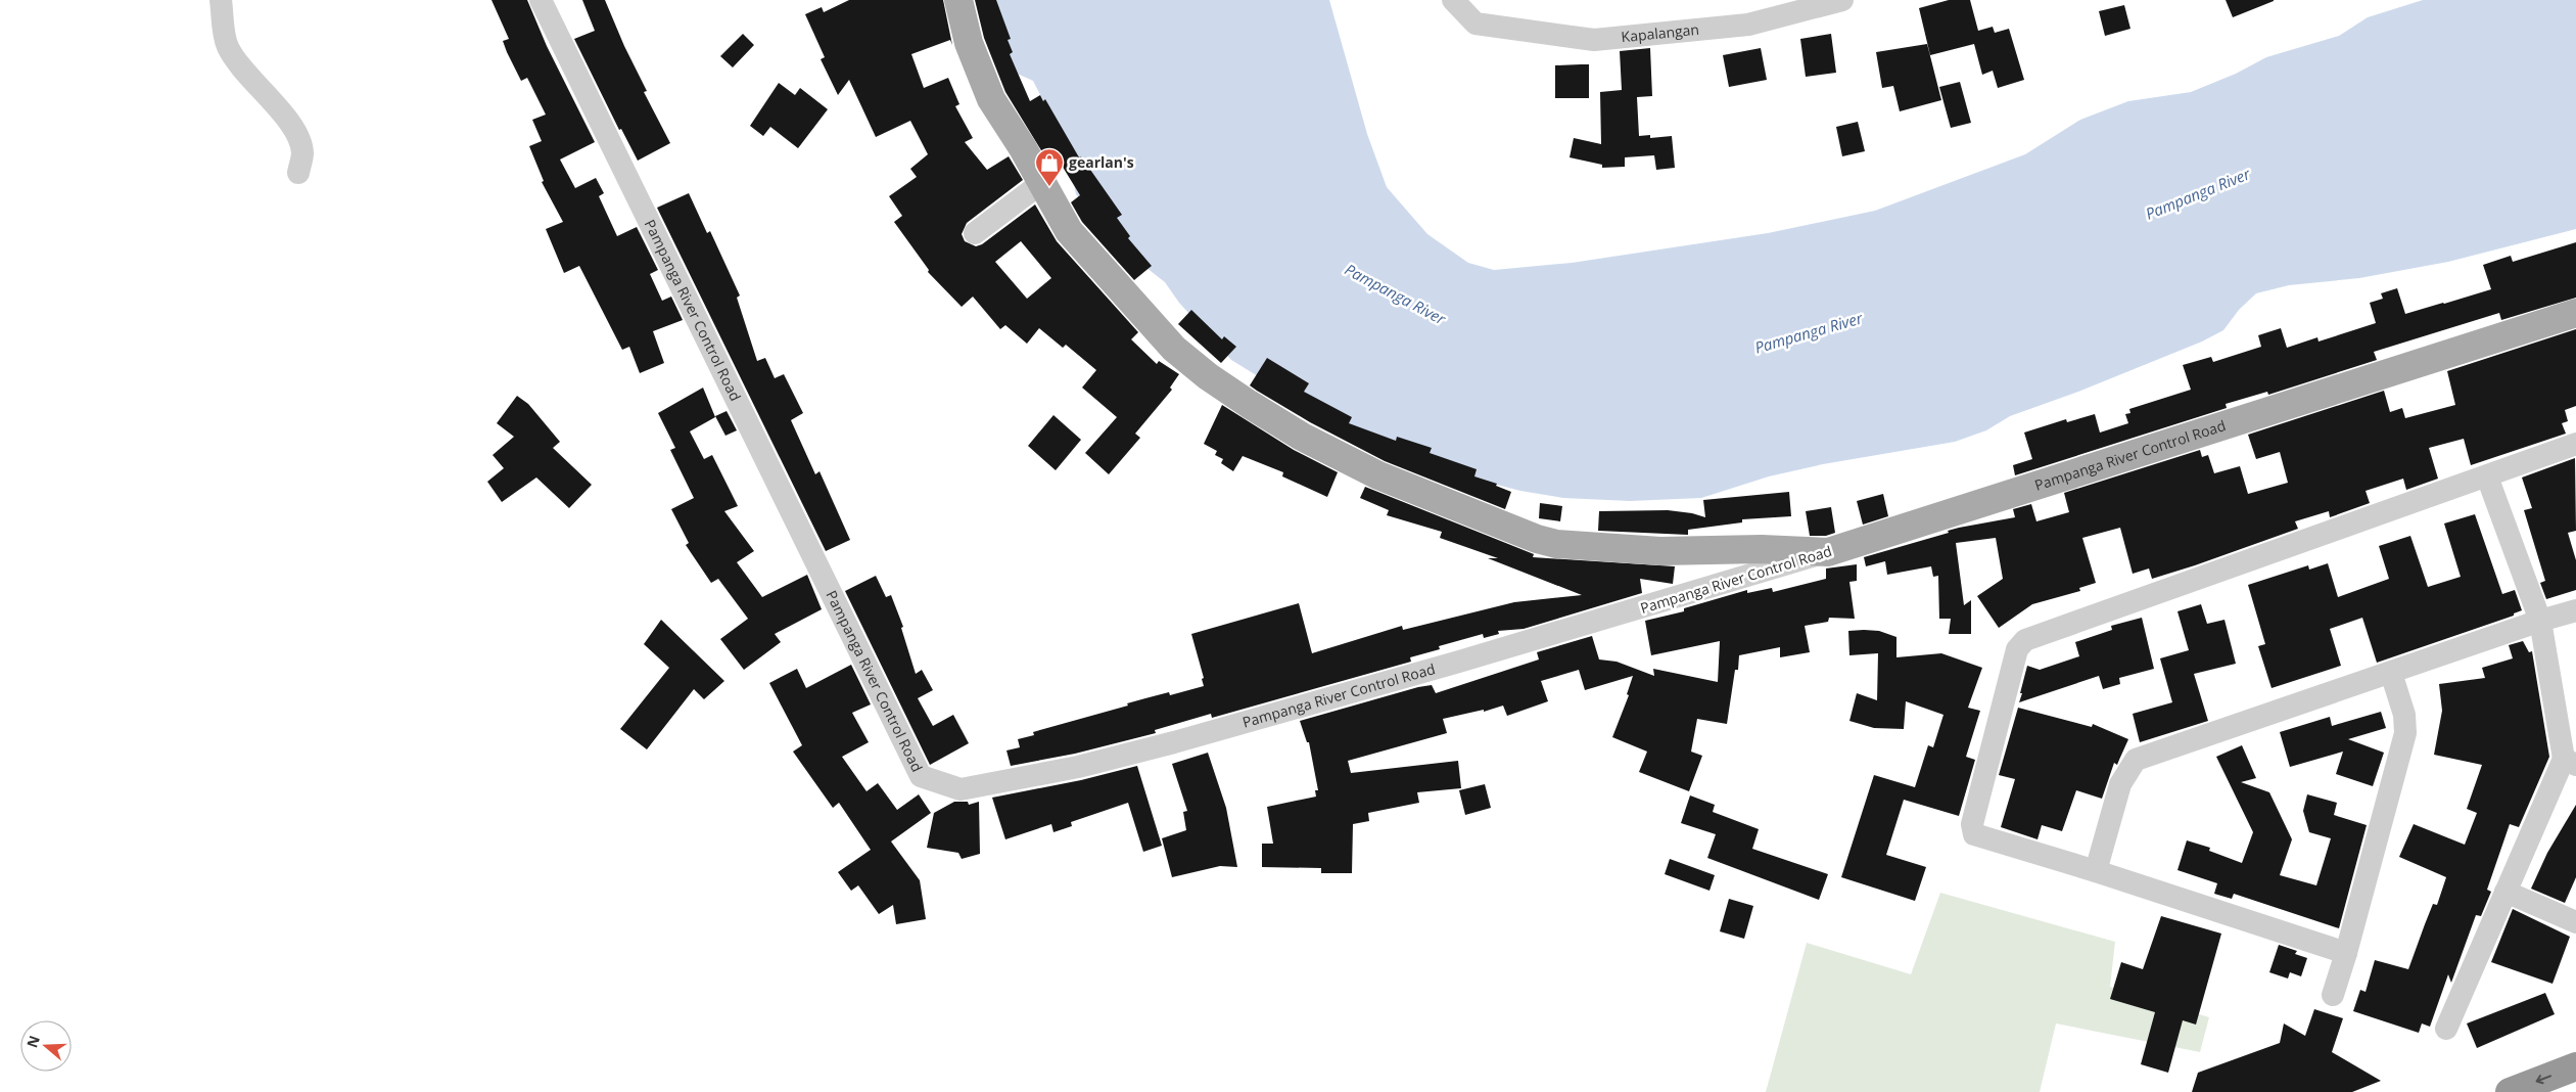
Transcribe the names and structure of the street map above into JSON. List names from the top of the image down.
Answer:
{
  "streets": {
    "main road": ["Pampanga River Control Road"],
    "street": ["Kapalangan"]
  },
  "water": ["Pampanga River"],
  "places": {
    "shop": ["gearlan's"]
  },
  "north": "left"
}
